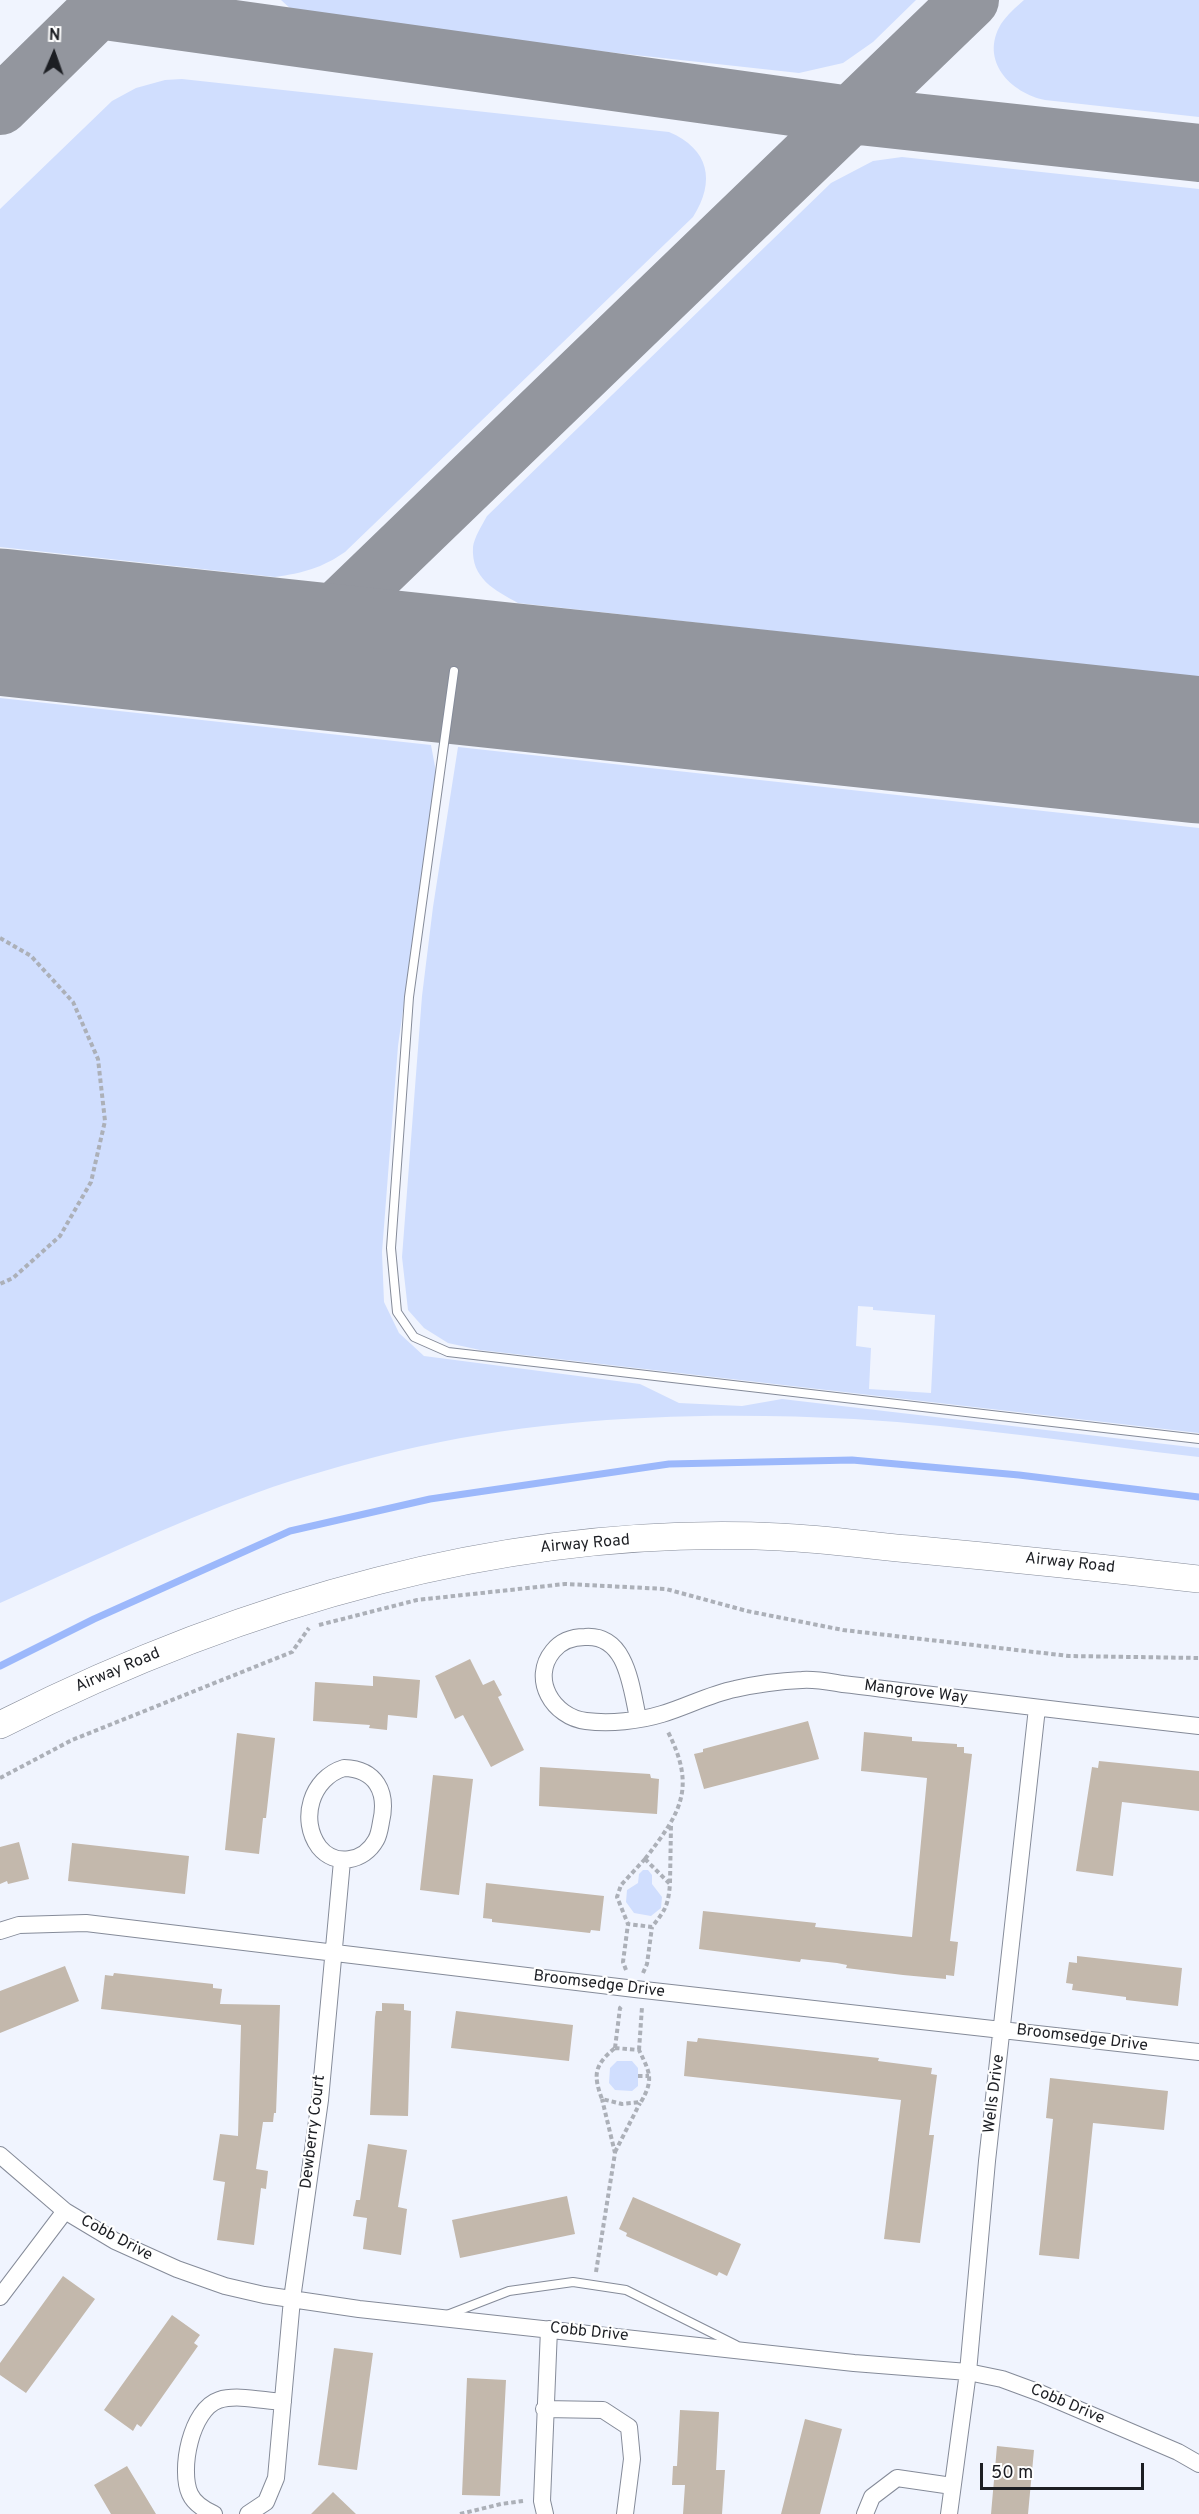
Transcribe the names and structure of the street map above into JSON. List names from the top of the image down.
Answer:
{
  "streets": {
    "main road": ["Airway Road"],
    "street": [
      "Mangrove Way",
      "Broomsedge Drive",
      "Wells Drive",
      "Dewberry Court",
      "Cobb Drive"
    ]
  },
  "crossings": [
    ["Mangrove Way", "Wells Drive"],
    ["Broomsedge Drive", "Wells Drive"],
    ["Broomsedge Drive", "Dewberry Court"],
    ["Wells Drive", "Cobb Drive"],
    ["Dewberry Court", "Cobb Drive"]
  ],
  "scale_bar": "50 m",
  "north": "top"
}
